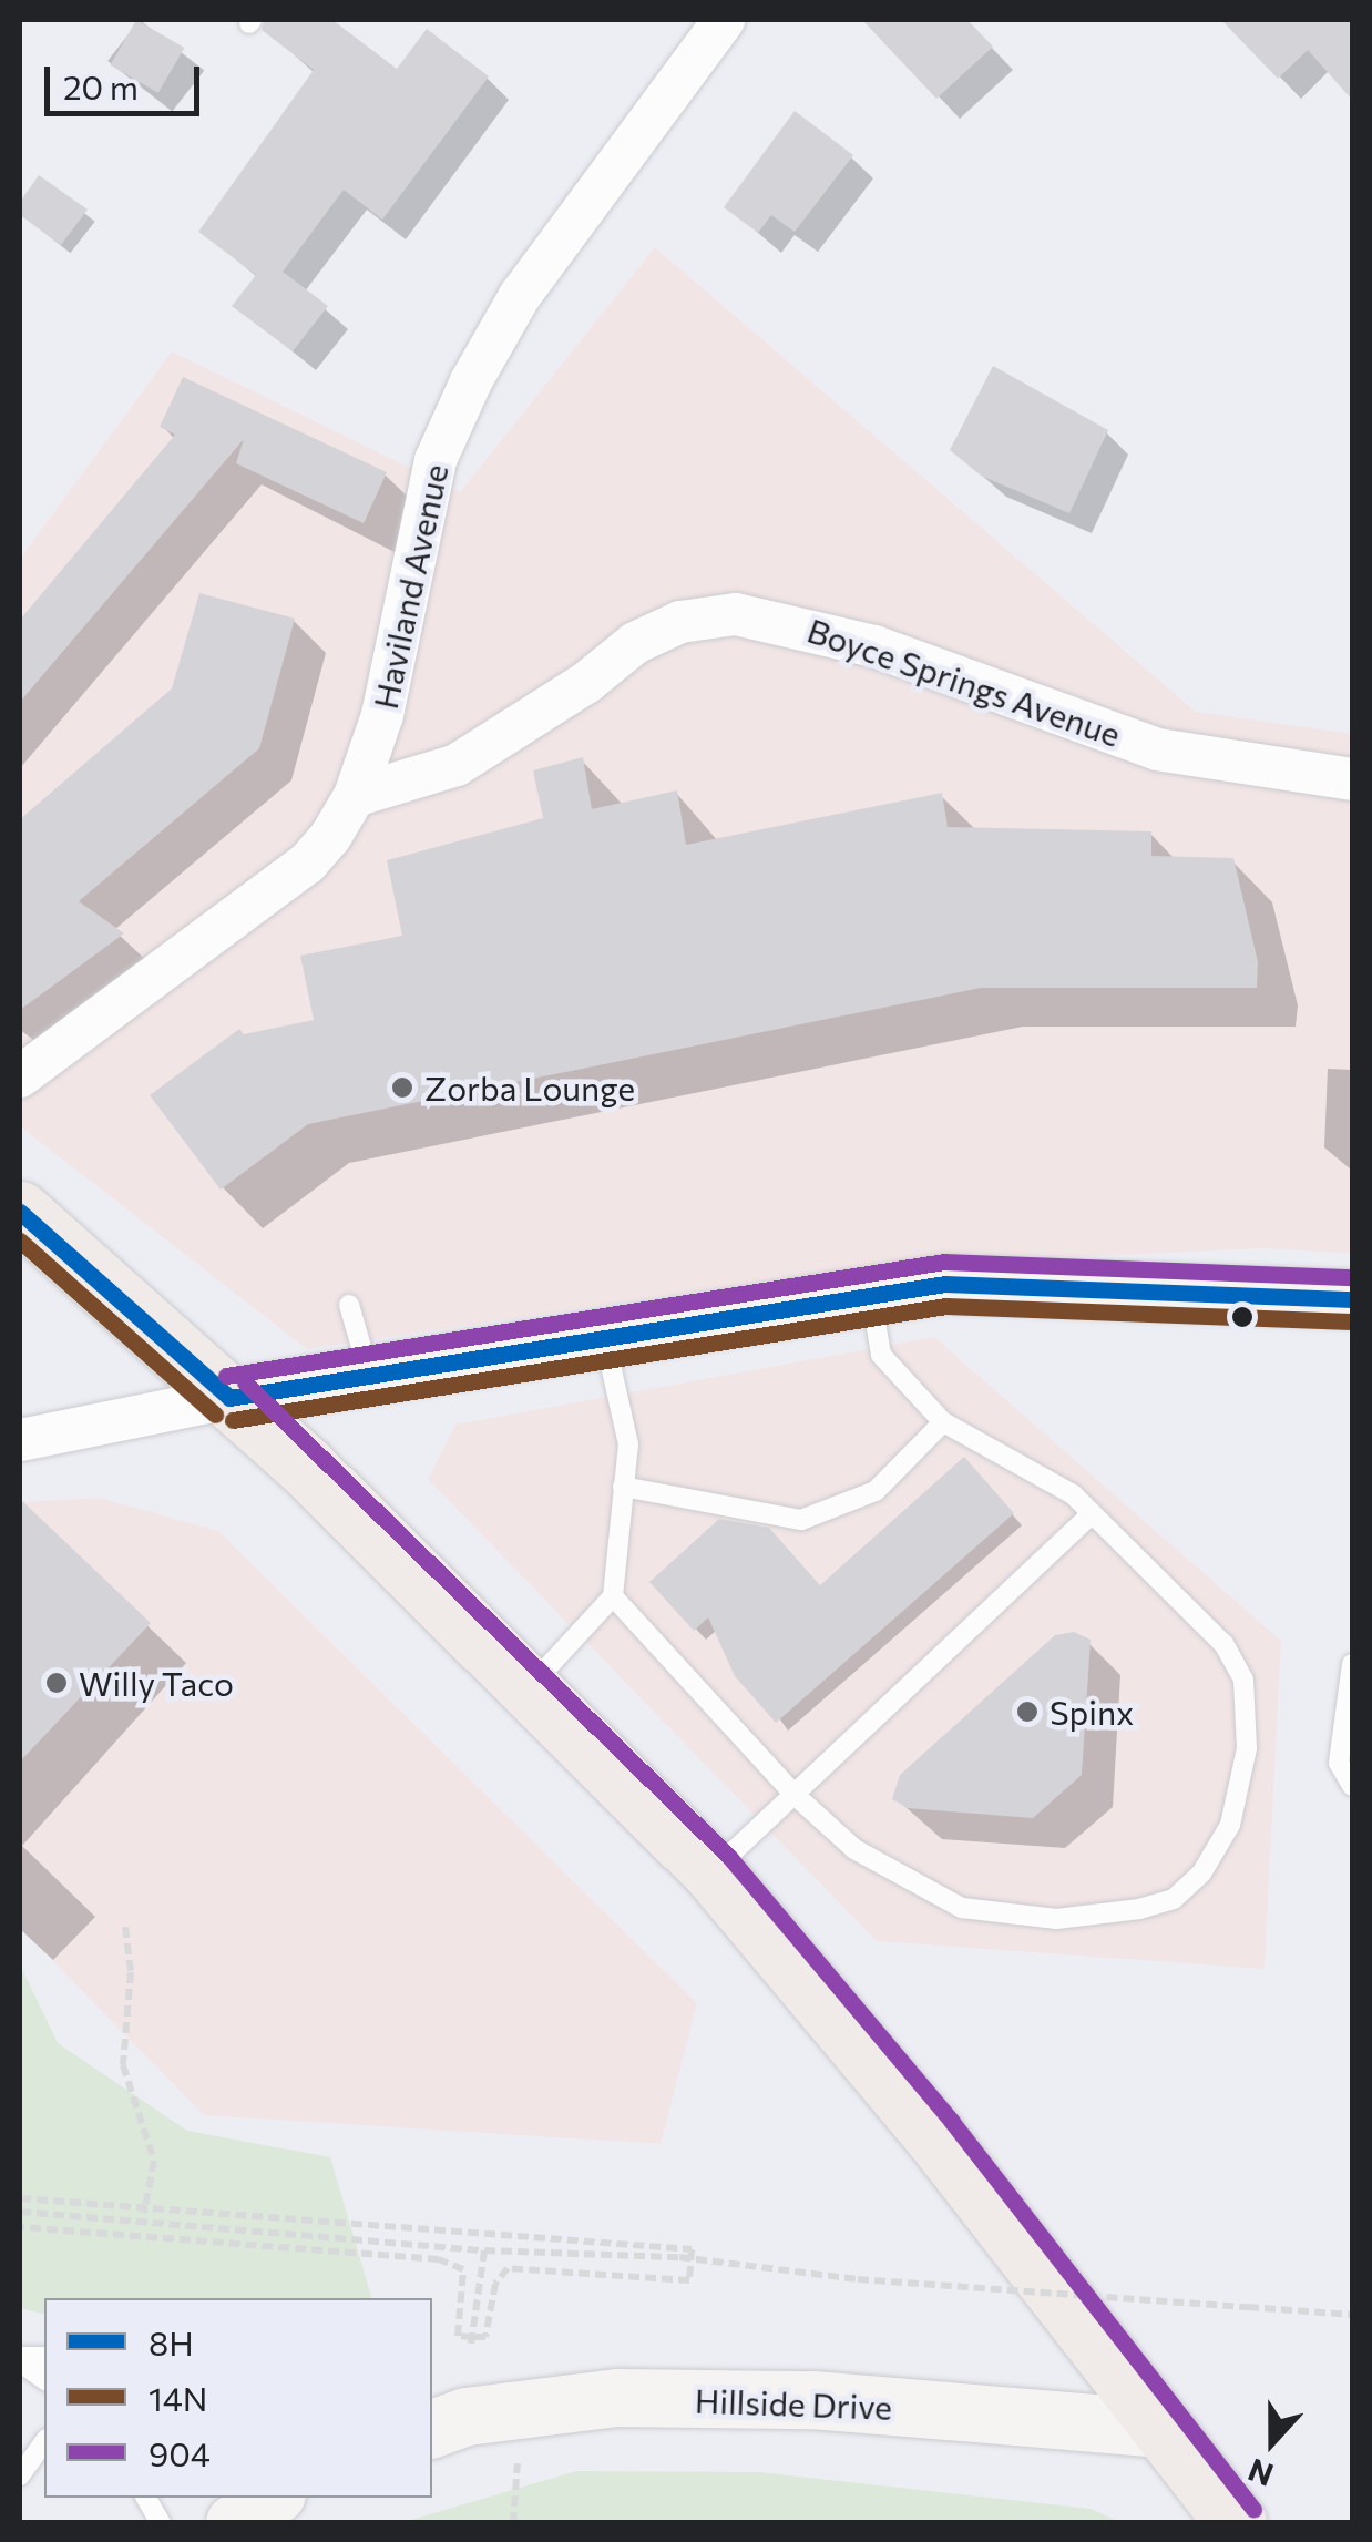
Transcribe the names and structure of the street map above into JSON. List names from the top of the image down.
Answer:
{
  "streets": {
    "street": ["Haviland Avenue", "Boyce Springs Avenue", "Hillside Drive"]
  },
  "crossings": [
    ["Haviland Avenue", "Boyce Springs Avenue"]
  ],
  "places": ["Zorba Lounge", "Willy Taco", "Spinx"],
  "lines": ["transit line 8H", "transit line 14N", "transit line 904"],
  "legend": ["8H", "14N", "904"],
  "scale_bar": "20 m",
  "north": "bottom"
}
